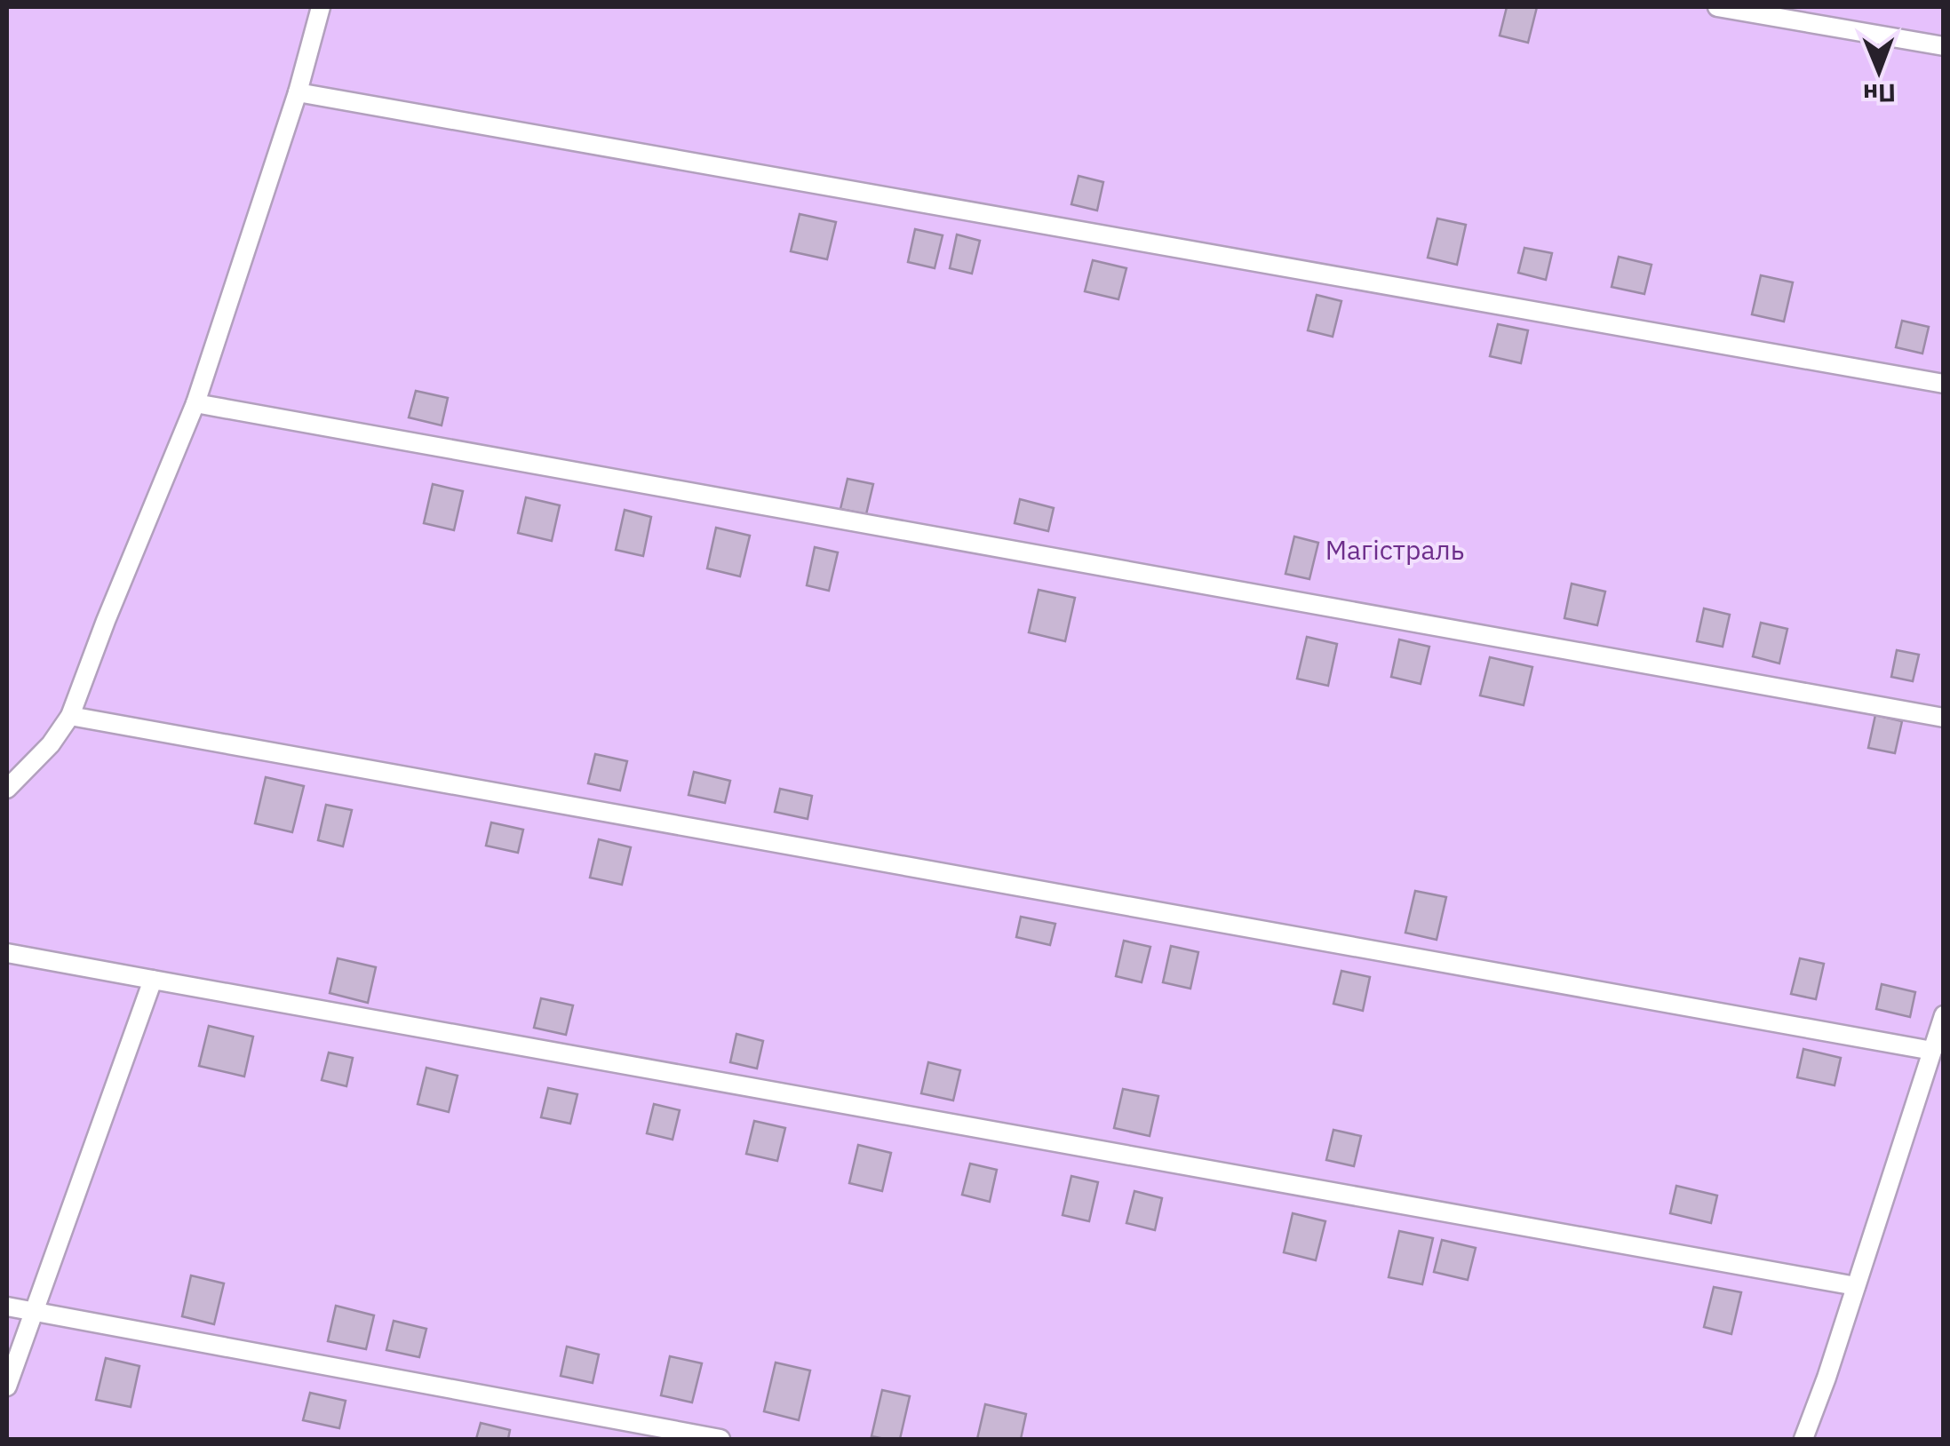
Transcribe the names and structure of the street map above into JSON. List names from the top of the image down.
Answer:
{
  "parks": ["Магістраль"],
  "north": "bottom"
}
